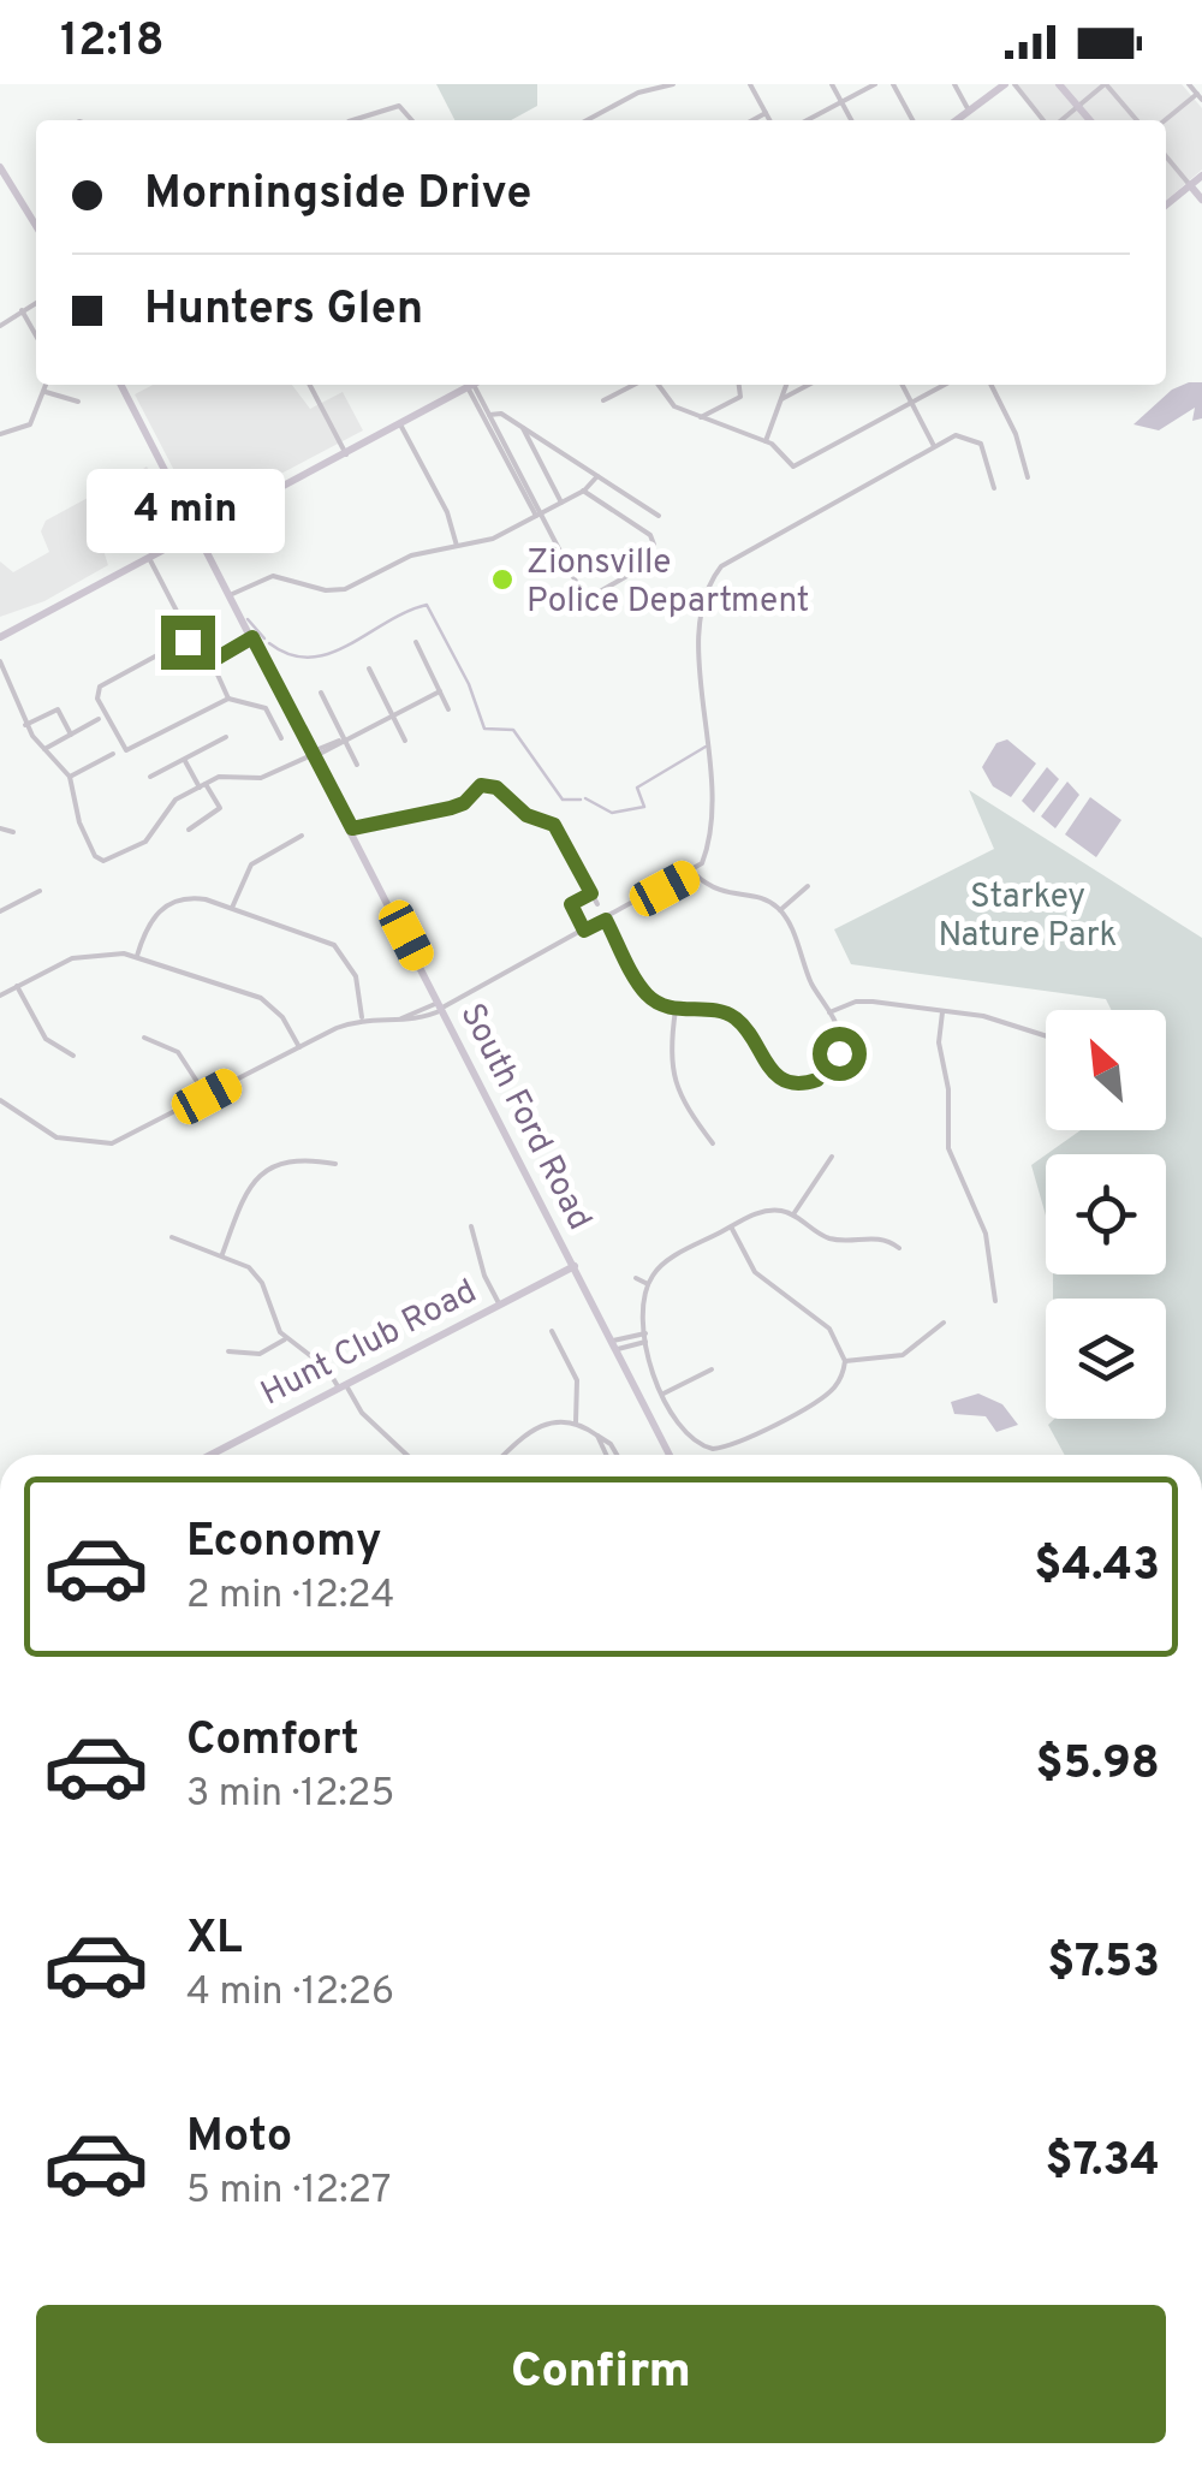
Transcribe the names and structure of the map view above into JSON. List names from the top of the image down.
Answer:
{
  "streets": {
    "main road": ["South Ford Road", "Hunt Club Road"]
  },
  "crossings": [
    ["South Ford Road", "Hunt Club Road"]
  ],
  "parks": ["Starkey Nature Park"],
  "places": ["Zionsville Police Department"],
  "north": "top left",
  "page": {
    "status": "12:18",
    "banner": ["Morningside Drive", "Hunters Glen"],
    "bubble": "4 min",
    "list": [
      {
        "name": "Economy",
        "note": "2 min · 12:24",
        "value": "$4.43"
      },
      {
        "name": "Comfort",
        "note": "3 min · 12:25",
        "value": "$5.98"
      },
      {
        "name": "XL",
        "note": "4 min · 12:26",
        "value": "$7.53"
      },
      {
        "name": "Moto",
        "note": "5 min · 12:27",
        "value": "$7.34"
      }
    ],
    "buttons": "Confirm"
  }
}
